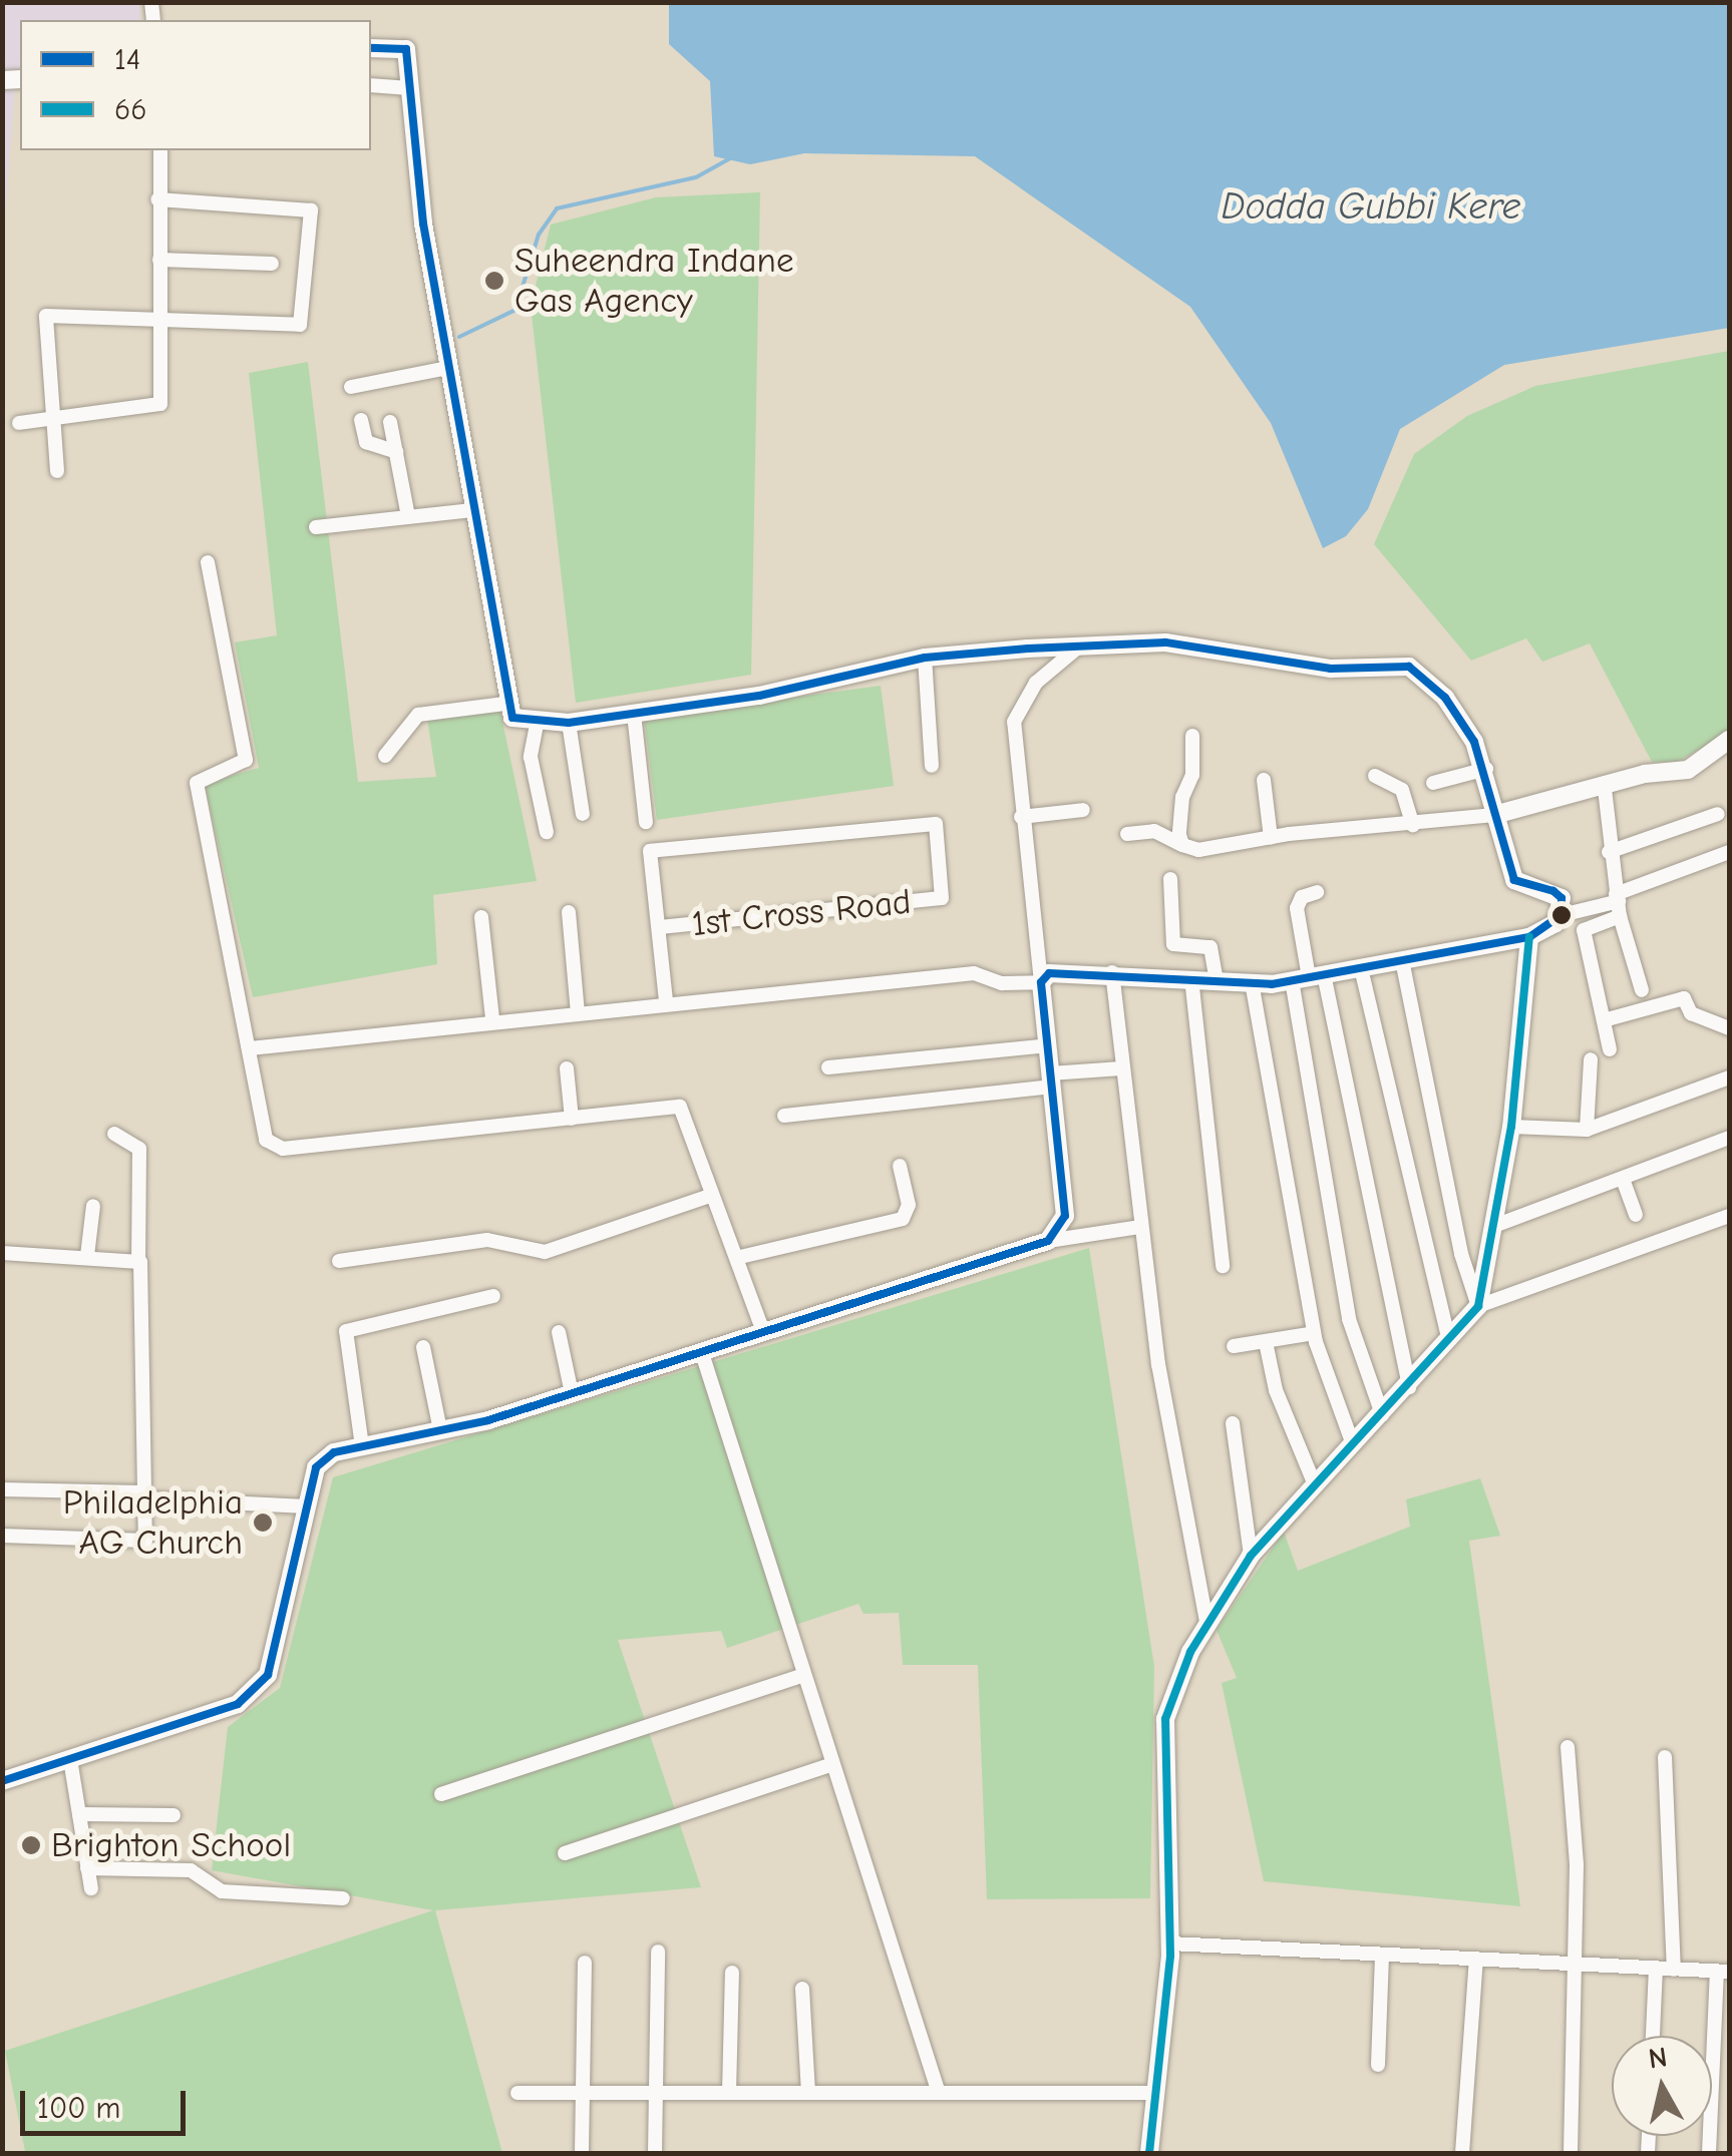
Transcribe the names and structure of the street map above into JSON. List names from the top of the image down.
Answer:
{
  "streets": {
    "street": ["1st Cross Road"]
  },
  "water": ["Dodda Gubbi Kere"],
  "places": ["Suheendra Indane Gas Agency", "Philadelphia AG Church", "Brighton School"],
  "lines": ["transit line 14", "transit line 66"],
  "legend": ["14", "66"],
  "scale_bar": "100 m",
  "north": "top"
}
